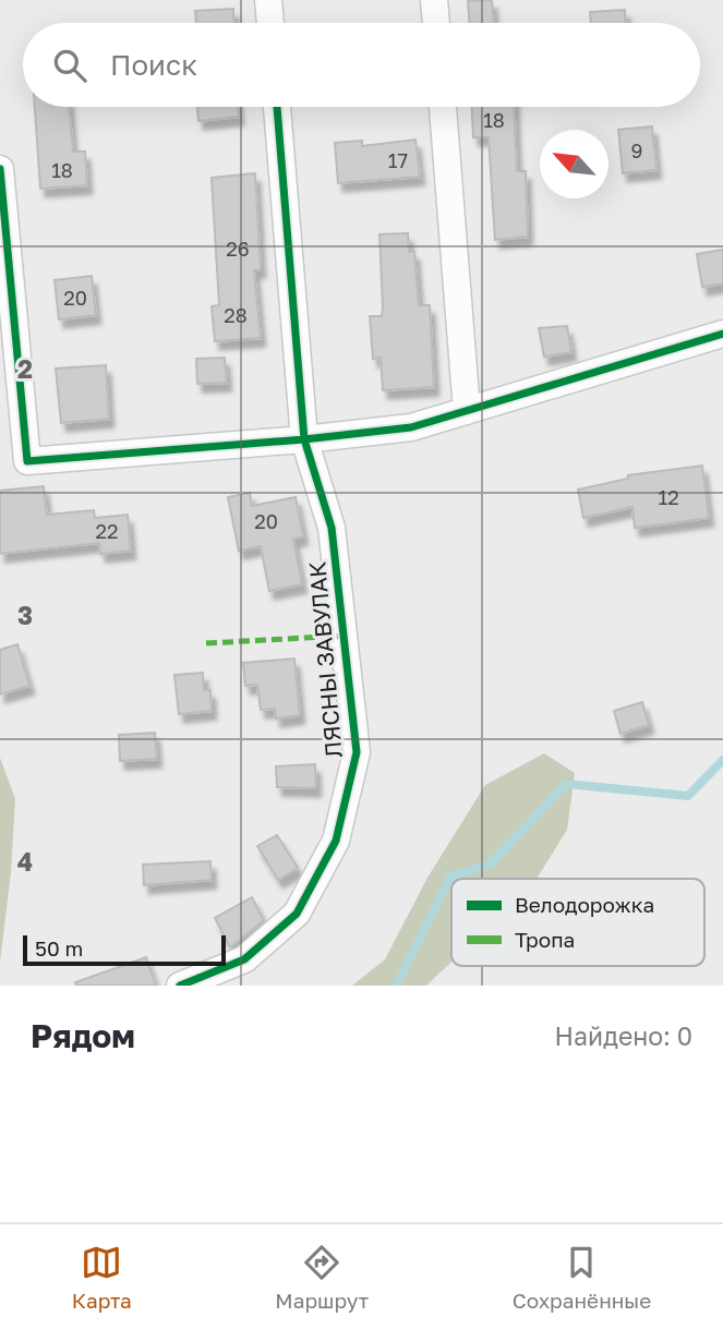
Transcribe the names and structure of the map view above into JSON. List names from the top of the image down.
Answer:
{
  "streets": {
    "street": ["ЛЯСНЫ ЗАВУЛАК"]
  },
  "house_numbers": [
    "18",
    "9",
    "17",
    "18",
    "26",
    "20",
    "28",
    "12",
    "20",
    "22"
  ],
  "legend": ["Велодорожка", "Тропа"],
  "scale_bar": "50 m",
  "north": "top left",
  "page": {
    "search": "Поиск",
    "scale": "50 m",
    "heading": ["Рядом", "Найдено: 0"],
    "nav": ["Карта", "Маршрут", "Сохранённые"]
  },
  "grid": {
    "rows": ["2", "3", "4"]
  }
}
